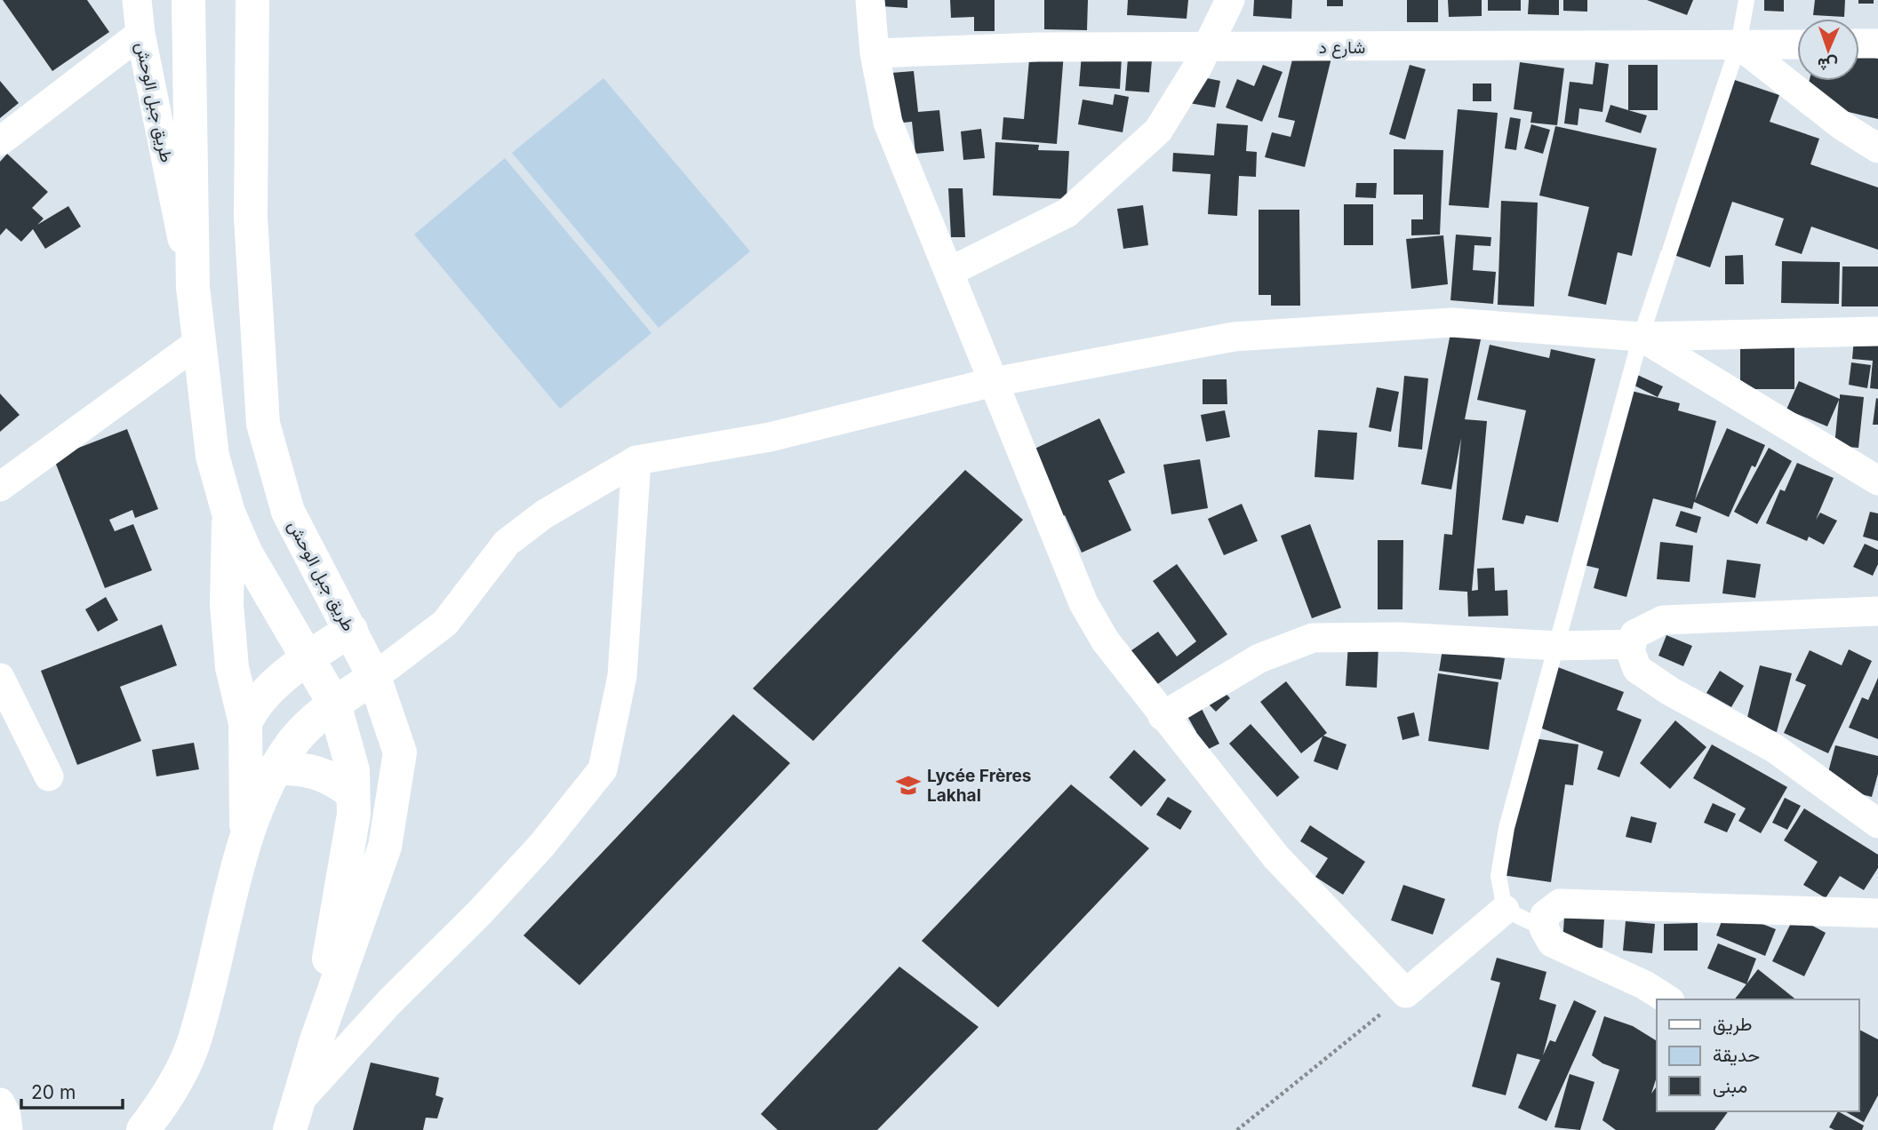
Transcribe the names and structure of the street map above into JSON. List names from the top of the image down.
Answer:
{
  "streets": {
    "main road": ["طريق جبل الوحش"],
    "street": ["شارع د"]
  },
  "places": {
    "school or university": ["Lycée Frères Lakhal"]
  },
  "legend": ["طريق", "حديقة", "مبنى"],
  "scale_bar": "20 m",
  "north": "bottom"
}
